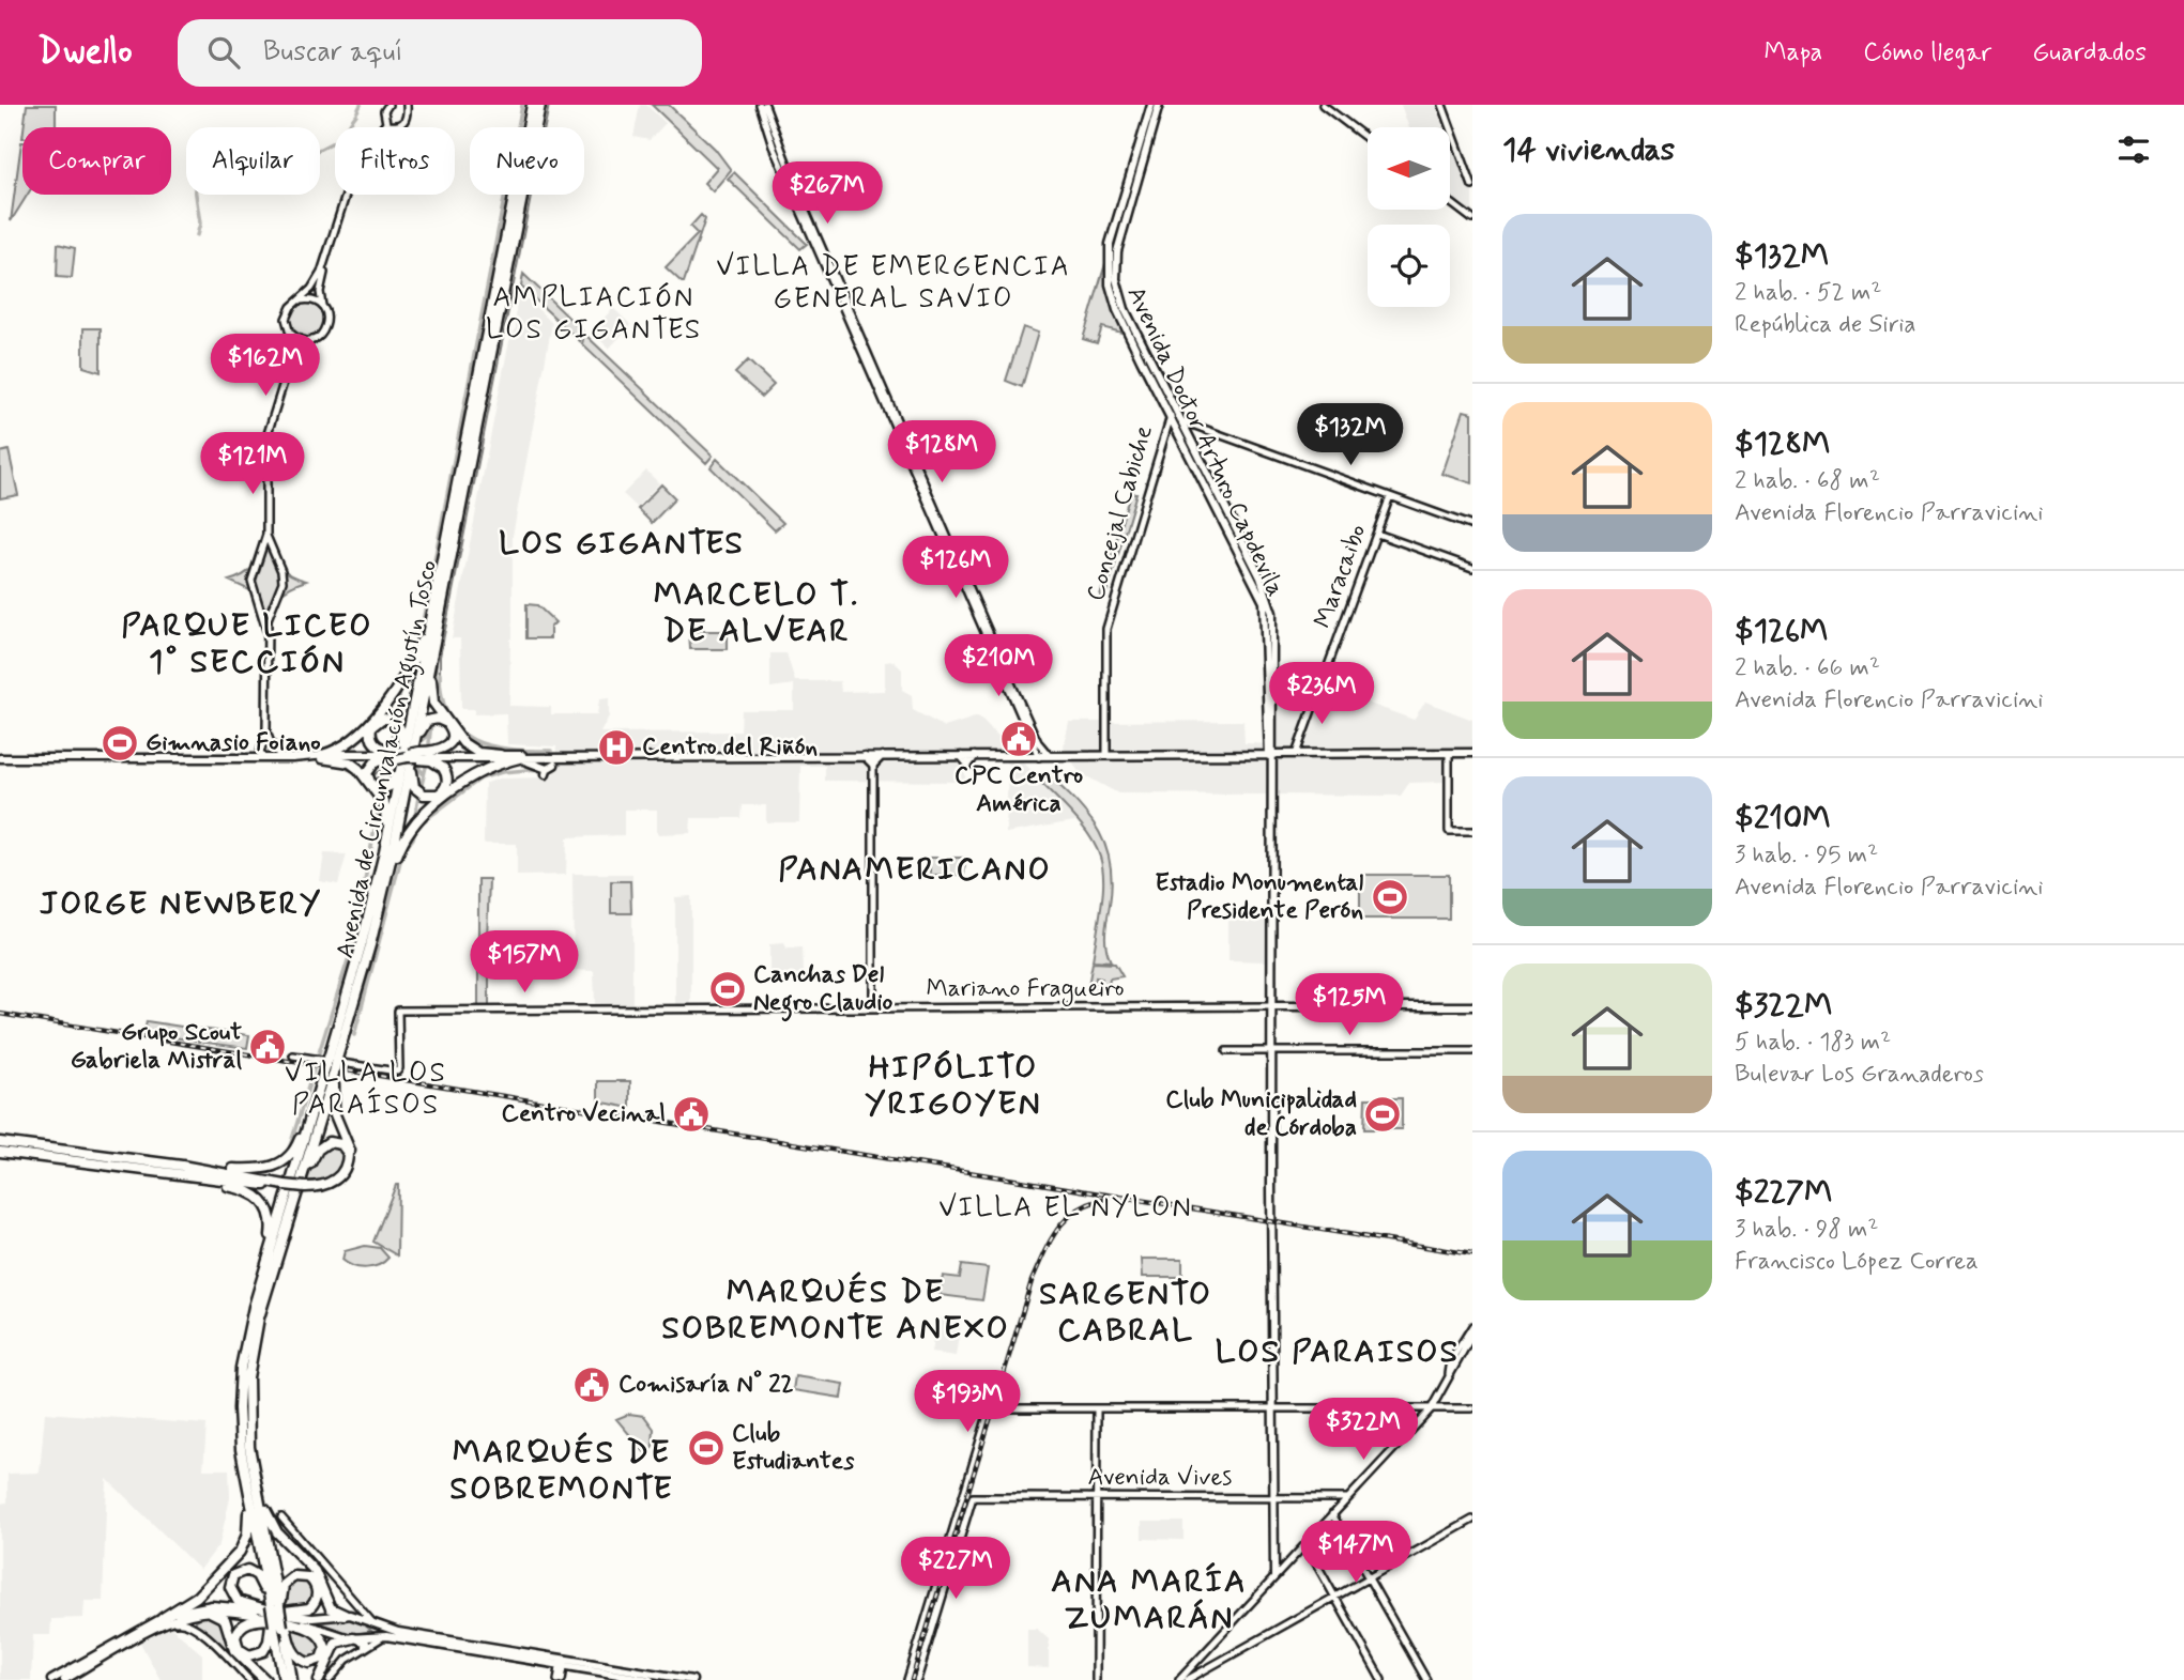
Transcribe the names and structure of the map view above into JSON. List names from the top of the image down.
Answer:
{
  "streets": {
    "highway": ["Avenida de Circunvalación Agustín Tosco"],
    "main road": [
      "Avenida Doctor Arturo Capdevila",
      "Concejal Cabiche",
      "Maracaibo",
      "Mariano Fragueiro",
      "Avenida Vives"
    ]
  },
  "crossings": [
    ["Avenida Doctor Arturo Capdevila", "Concejal Cabiche"]
  ],
  "districts": [
    "VILLA DE EMERGENCIA GENERAL SAVIO",
    "AMPLIACIÓN LOS GIGANTES",
    "LOS GIGANTES",
    "MARCELO T. DE ALVEAR",
    "PARQUE LICEO 1° SECCIÓN",
    "PANAMERICANO",
    "JORGE NEWBERY",
    "HIPÓLITO YRIGOYEN",
    "VILLA LOS PARAÍSOS",
    "VILLA EL NYLON",
    "MARQUÉS DE SOBREMONTE ANEXO",
    "SARGENTO CABRAL",
    "LOS PARAISOS",
    "MARQUÉS DE SOBREMONTE",
    "ANA MARÍA ZUMARÁN"
  ],
  "places": {
    "public building": [
      "CPC Centro América",
      "Grupo Scout Gabriela Mistral",
      "Centro Vecinal",
      "Comisaría N° 22"
    ],
    "sports": [
      "Gimnasio Foiano",
      "Estadio Monumental Presidente Perón",
      "Canchas Del Negro Claudio",
      "Club Municipalidad de Córdoba",
      "Club Estudiantes"
    ],
    "hospital": ["Centro del Riñón"]
  },
  "north": "left",
  "page": {
    "header": "Dwello",
    "search": "Buscar aquí",
    "nav": ["Mapa", "Cómo llegar", "Guardados"],
    "heading": "14 viviendas",
    "chip": [
      "Comprar",
      "Alquilar",
      "Filtros",
      "Nuevo"
    ],
    "price": [
      "$267M",
      "$162M",
      "$132M",
      "$128M",
      "$121M",
      "$126M",
      "$210M",
      "$236M",
      "$157M",
      "$125M",
      "$193M",
      "$322M",
      "$147M",
      "$227M"
    ],
    "list": [
      {
        "name": "$132M",
        "note": "2 hab. · 52 m² · República de Siria"
      },
      {
        "name": "$128M",
        "note": "2 hab. · 68 m² · Avenida Florencio Parravicini"
      },
      {
        "name": "$126M",
        "note": "2 hab. · 66 m² · Avenida Florencio Parravicini"
      },
      {
        "name": "$210M",
        "note": "3 hab. · 95 m² · Avenida Florencio Parravicini"
      },
      {
        "name": "$322M",
        "note": "5 hab. · 183 m² · Bulevar Los Granaderos"
      },
      {
        "name": "$227M",
        "note": "3 hab. · 98 m² · Francisco López Correa"
      }
    ]
  }
}
